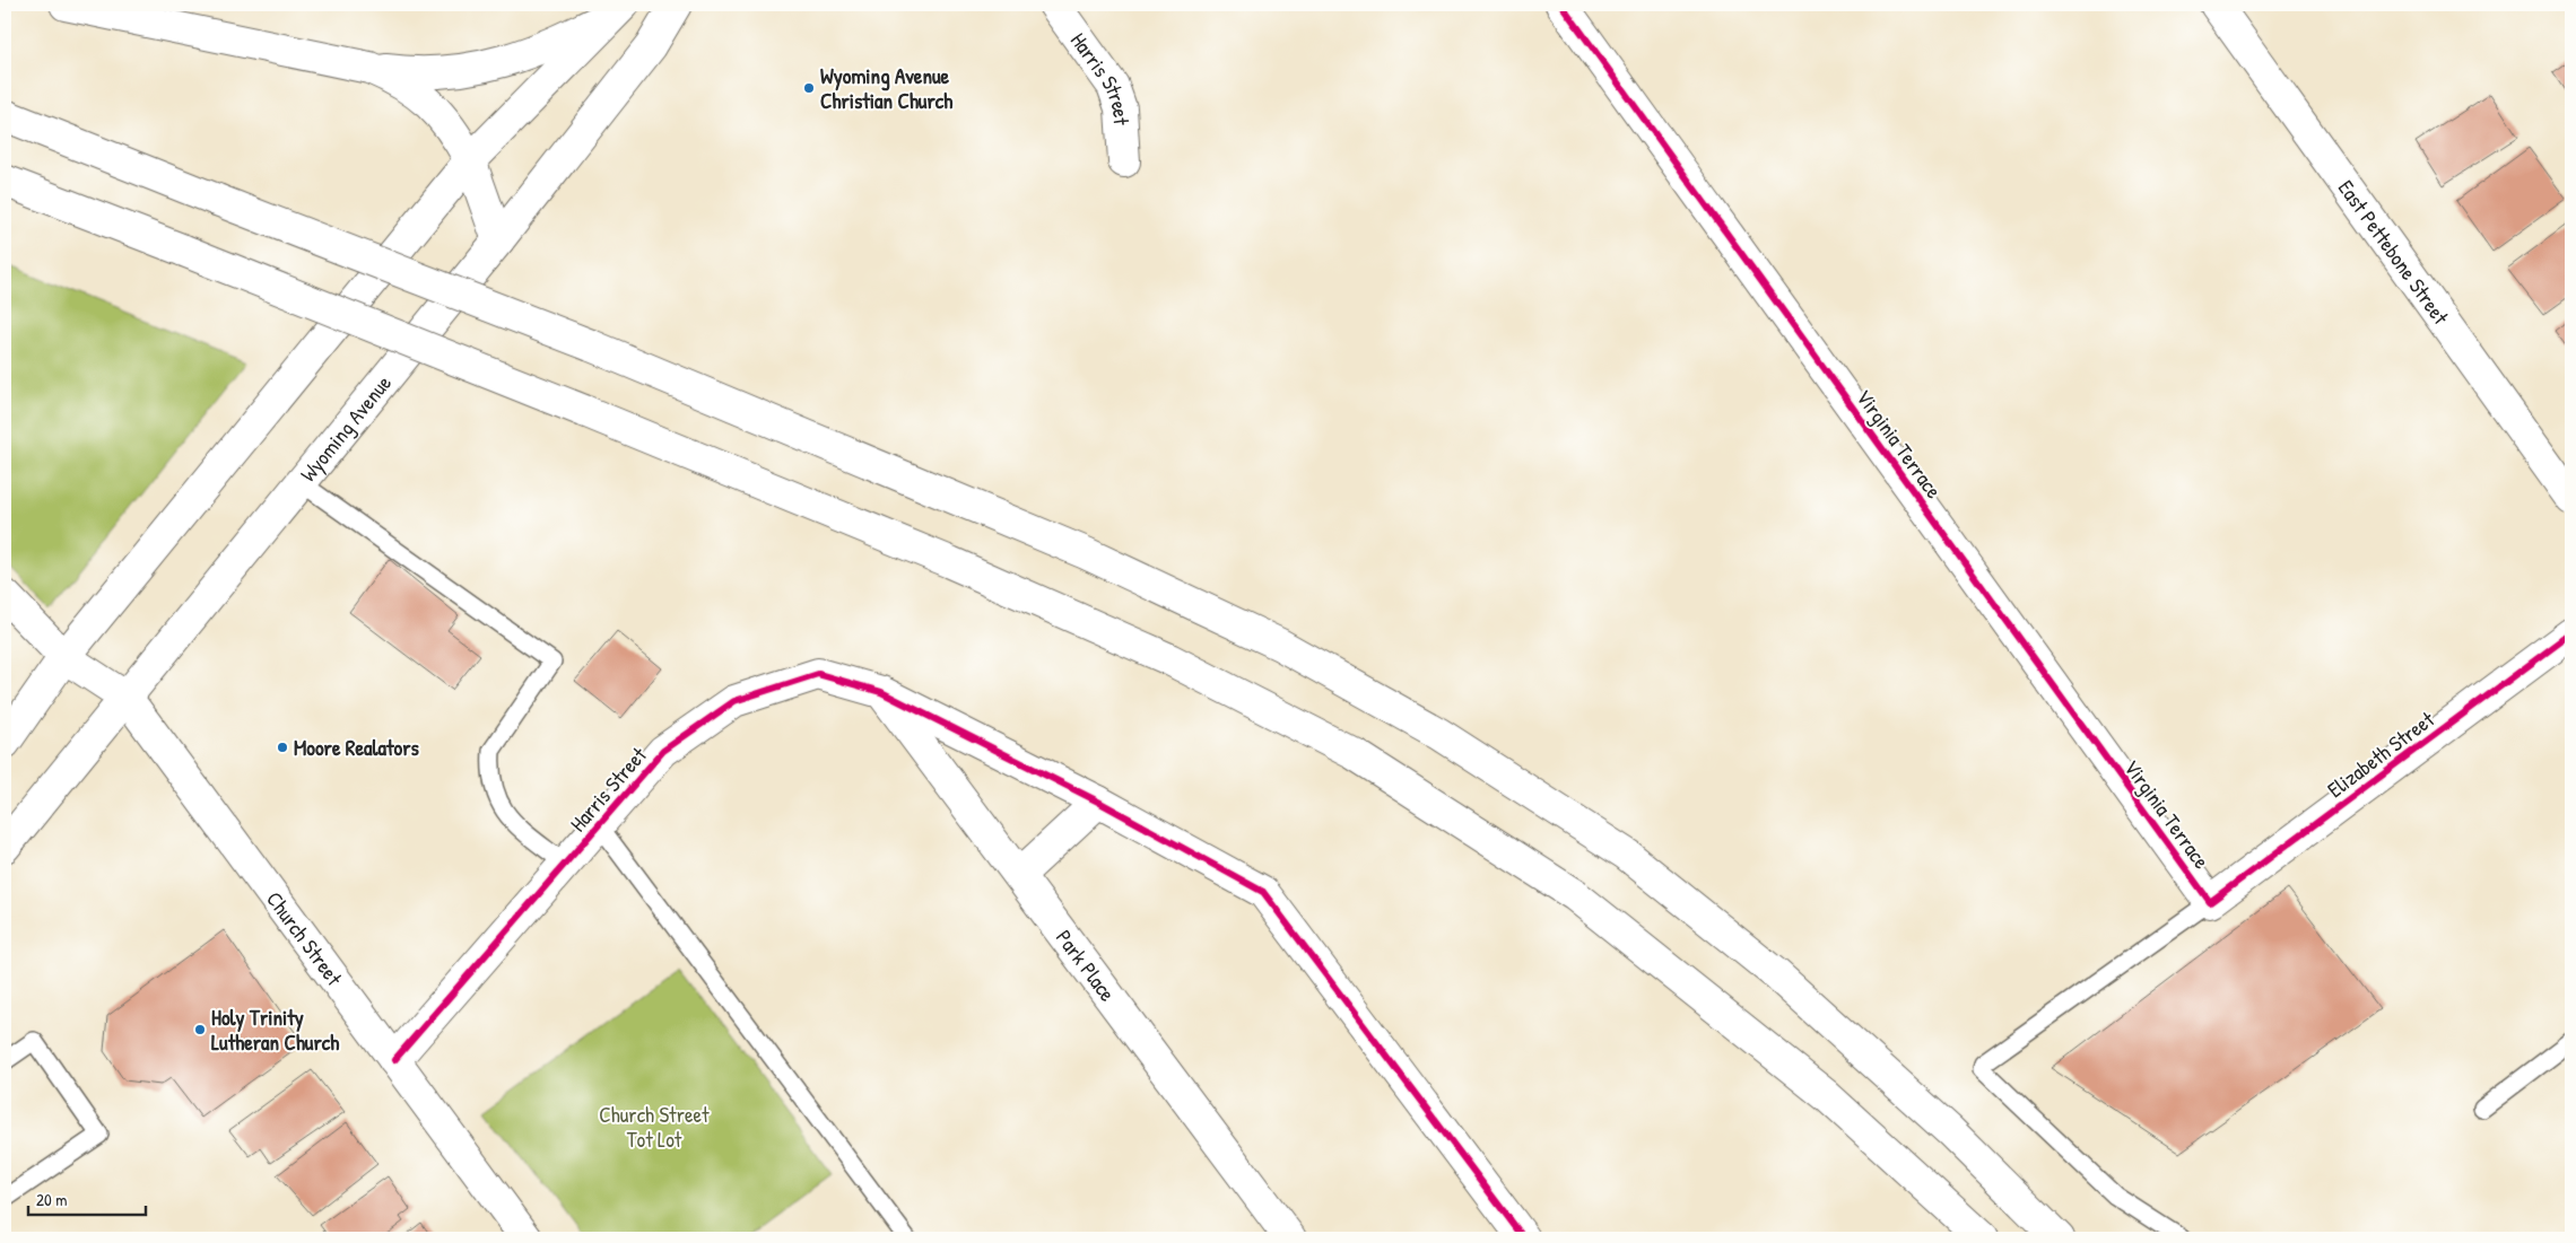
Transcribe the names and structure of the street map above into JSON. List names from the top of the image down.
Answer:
{
  "streets": {
    "main road": [
      "Harris Street",
      "East Pettebone Street",
      "Wyoming Avenue",
      "Virginia Terrace",
      "Elizabeth Street",
      "Church Street",
      "Park Place"
    ]
  },
  "crossings": [
    ["Harris Street", "Church Street"],
    ["Harris Street", "Park Place"],
    ["Wyoming Avenue", "Church Street"],
    ["Virginia Terrace", "Elizabeth Street"]
  ],
  "parks": ["Church Street Tot Lot"],
  "places": ["Wyoming Avenue Christian Church", "Moore Realators", "Holy Trinity Lutheran Church"],
  "scale_bar": "20 m"
}
